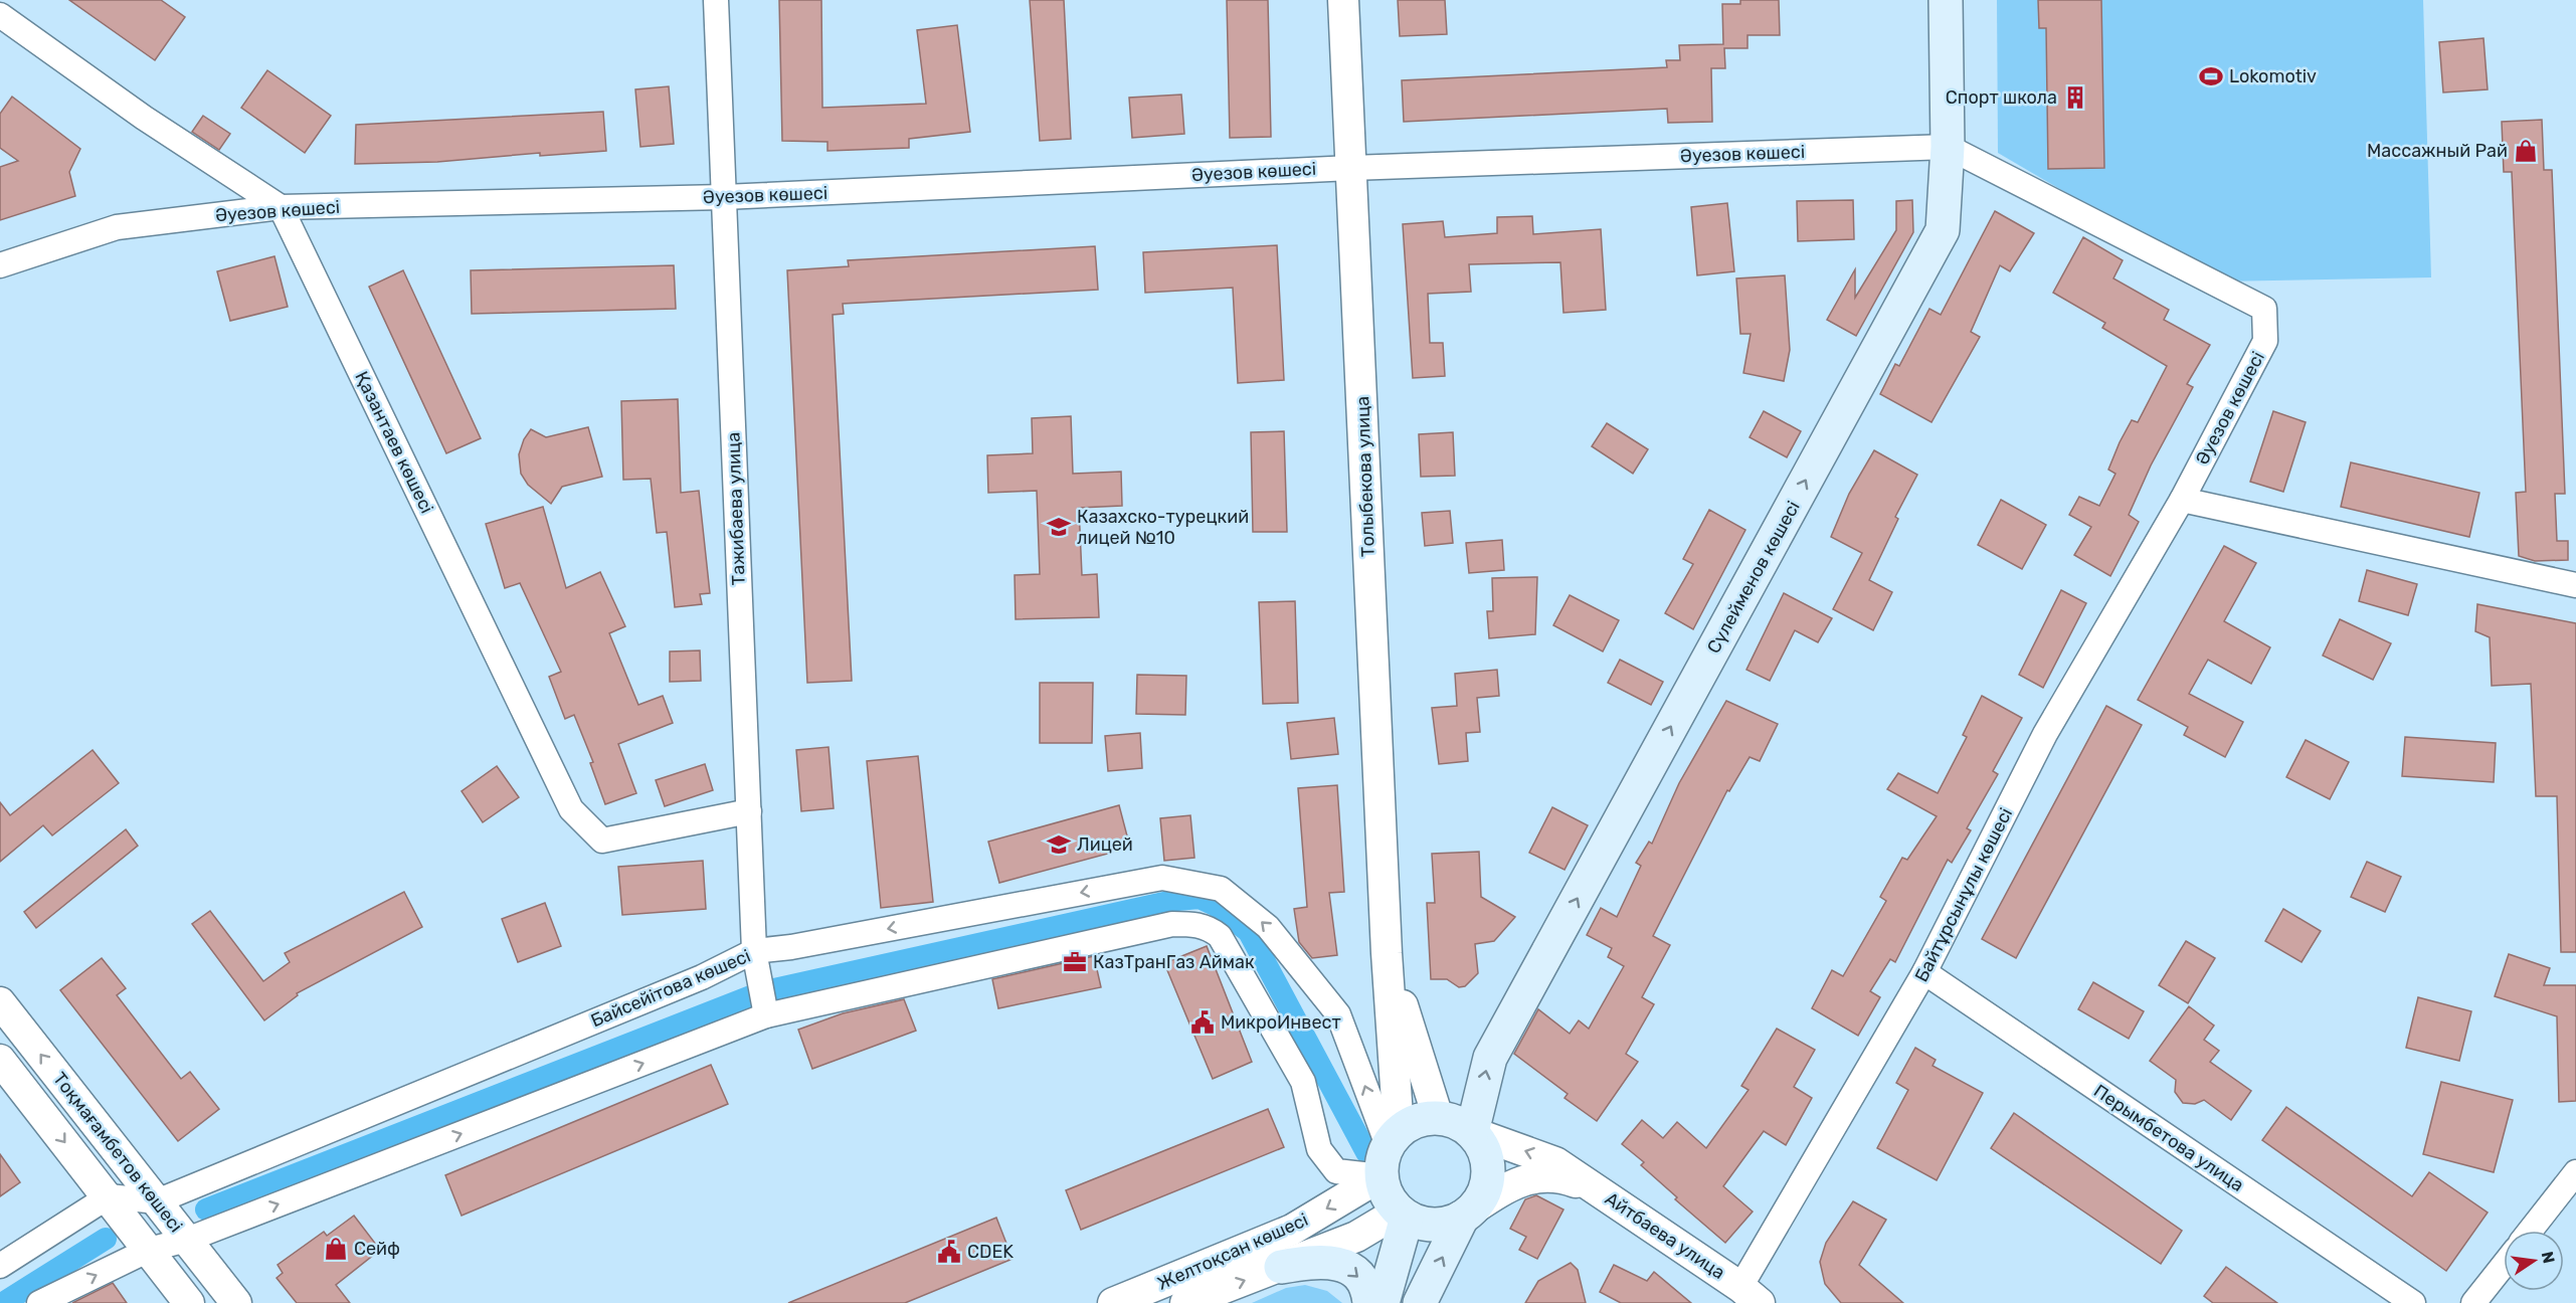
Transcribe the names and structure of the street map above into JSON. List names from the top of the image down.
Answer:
{
  "streets": {
    "main road": ["Сүлейменов көшесі"],
    "street": [
      "Әуезов көшесі",
      "Қазантаев көшесі",
      "Толыбекова улица",
      "Тажибаева улица",
      "Байтұрсынұлы көшесі",
      "Байсейітова көшесі",
      "Перымбетова улица",
      "Тоқмағамбетов көшесі",
      "Айтбаева улица",
      "Желтоқсан көшесі"
    ]
  },
  "crossings": [
    ["Әуезов көшесі", "Қазантаев көшесі"],
    ["Әуезов көшесі", "Толыбекова улица"],
    ["Әуезов көшесі", "Тажибаева улица"],
    ["Әуезов көшесі", "Сүлейменов көшесі"],
    ["Әуезов көшесі", "Байтұрсынұлы көшесі"],
    ["Қазантаев көшесі", "Тажибаева улица"],
    ["Тажибаева улица", "Байсейітова көшесі"],
    ["Сүлейменов көшесі", "Байсейітова көшесі"],
    ["Сүлейменов көшесі", "Желтоқсан көшесі"],
    ["Байтұрсынұлы көшесі", "Перымбетова улица"],
    ["Байтұрсынұлы көшесі", "Айтбаева улица"],
    ["Байсейітова көшесі", "Тоқмағамбетов көшесі"],
    ["Байсейітова көшесі", "Желтоқсан көшесі"]
  ],
  "one_way": ["Сүлейменов көшесі", "Байсейітова көшесі"],
  "places": {
    "sports": ["Lokomotiv"],
    "building": ["Спорт школа"],
    "shop": ["Массажный Рай", "Сейф"],
    "school or university": ["Казахско-турецкий лицей №10", "Лицей"],
    "office": ["КазТранГаз Аймак"],
    "public building": ["МикроИнвест", "CDEK"]
  },
  "north": "right"
}
